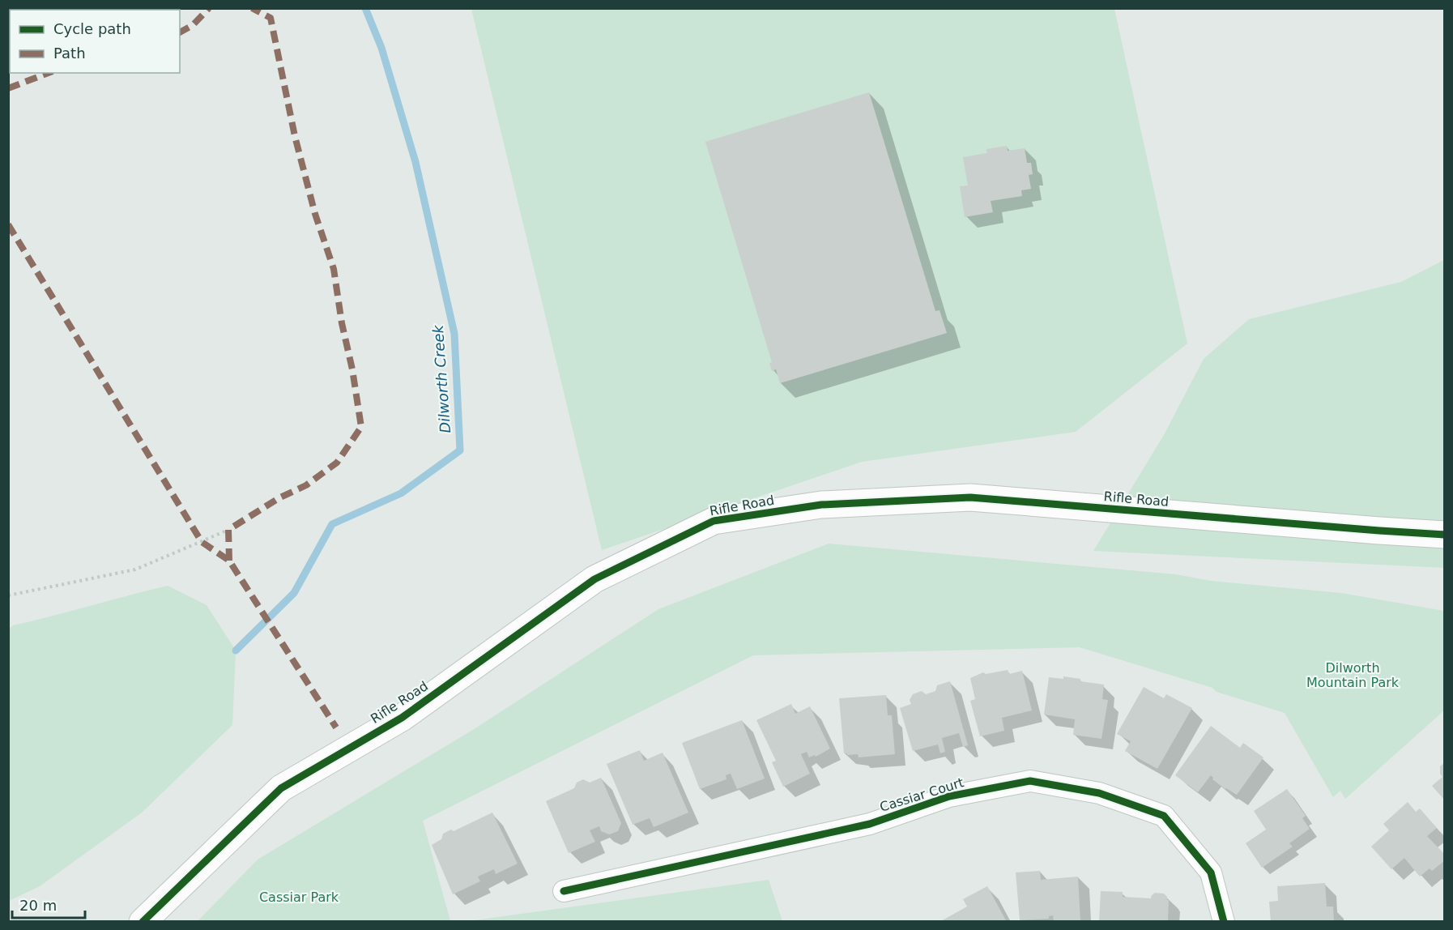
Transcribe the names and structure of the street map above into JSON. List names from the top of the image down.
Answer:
{
  "streets": {
    "street": ["Rifle Road", "Cassiar Court"]
  },
  "water": ["Dilworth Creek"],
  "parks": ["Dilworth Mountain Park", "Cassiar Park"],
  "legend": ["Cycle path", "Path"],
  "scale_bar": "20 m"
}
